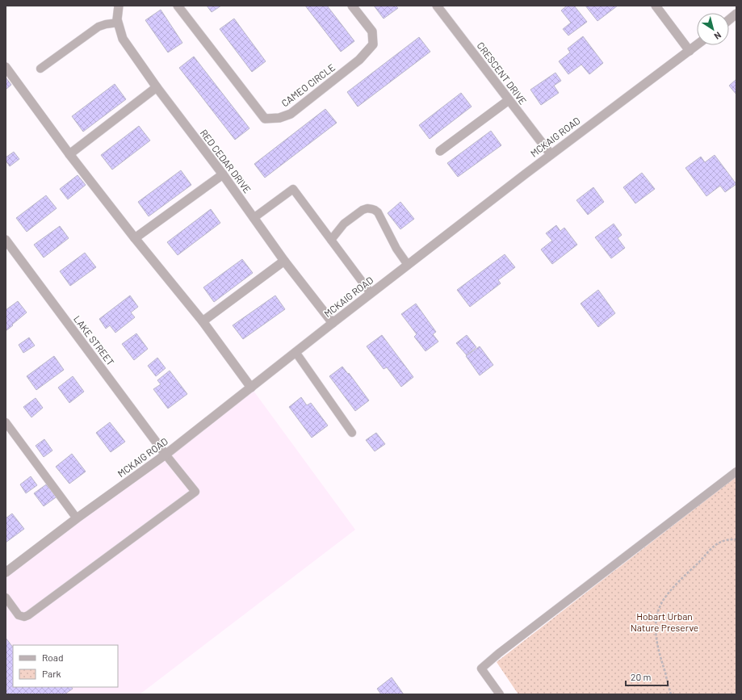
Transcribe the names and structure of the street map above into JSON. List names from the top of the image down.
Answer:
{
  "streets": {
    "street": [
      "CRESCENT DRIVE",
      "CAMEO CIRCLE",
      "MCKAIG ROAD",
      "RED CEDAR DRIVE",
      "LAKE STREET"
    ]
  },
  "crossings": [
    ["CRESCENT DRIVE", "MCKAIG ROAD"],
    ["MCKAIG ROAD", "RED CEDAR DRIVE"],
    ["MCKAIG ROAD", "LAKE STREET"]
  ],
  "parks": ["Hobart Urban Nature Preserve"],
  "legend": ["Road", "Park"],
  "scale_bar": "20 m",
  "north": "bottom right"
}
